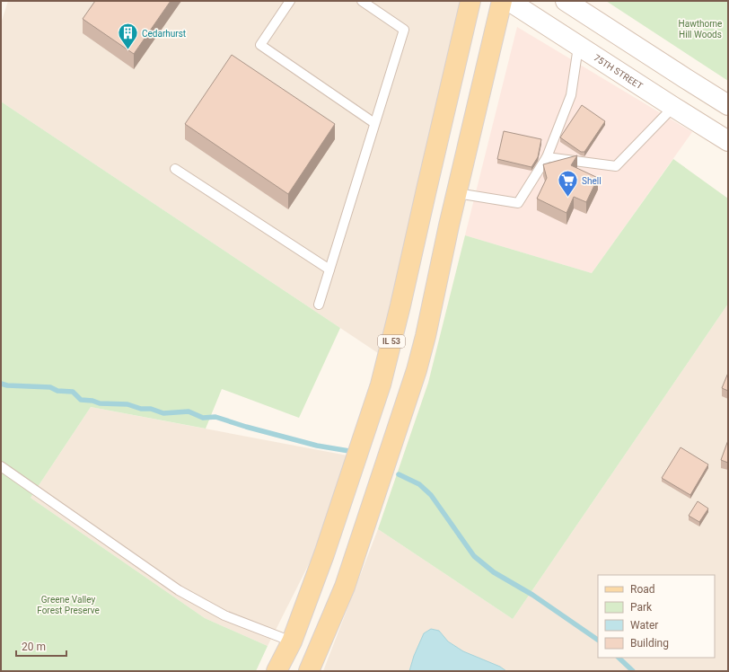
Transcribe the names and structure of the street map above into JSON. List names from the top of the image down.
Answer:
{
  "streets": {
    "main road": ["75TH STREET", "IL 53"]
  },
  "parks": ["Hawthorne Hill Woods", "Greene Valley Forest Preserve"],
  "places": {
    "building": ["Cedarhurst"],
    "supermarket": ["Shell"]
  },
  "legend": [
    "Road",
    "Park",
    "Water",
    "Building"
  ],
  "scale_bar": "20 m"
}
